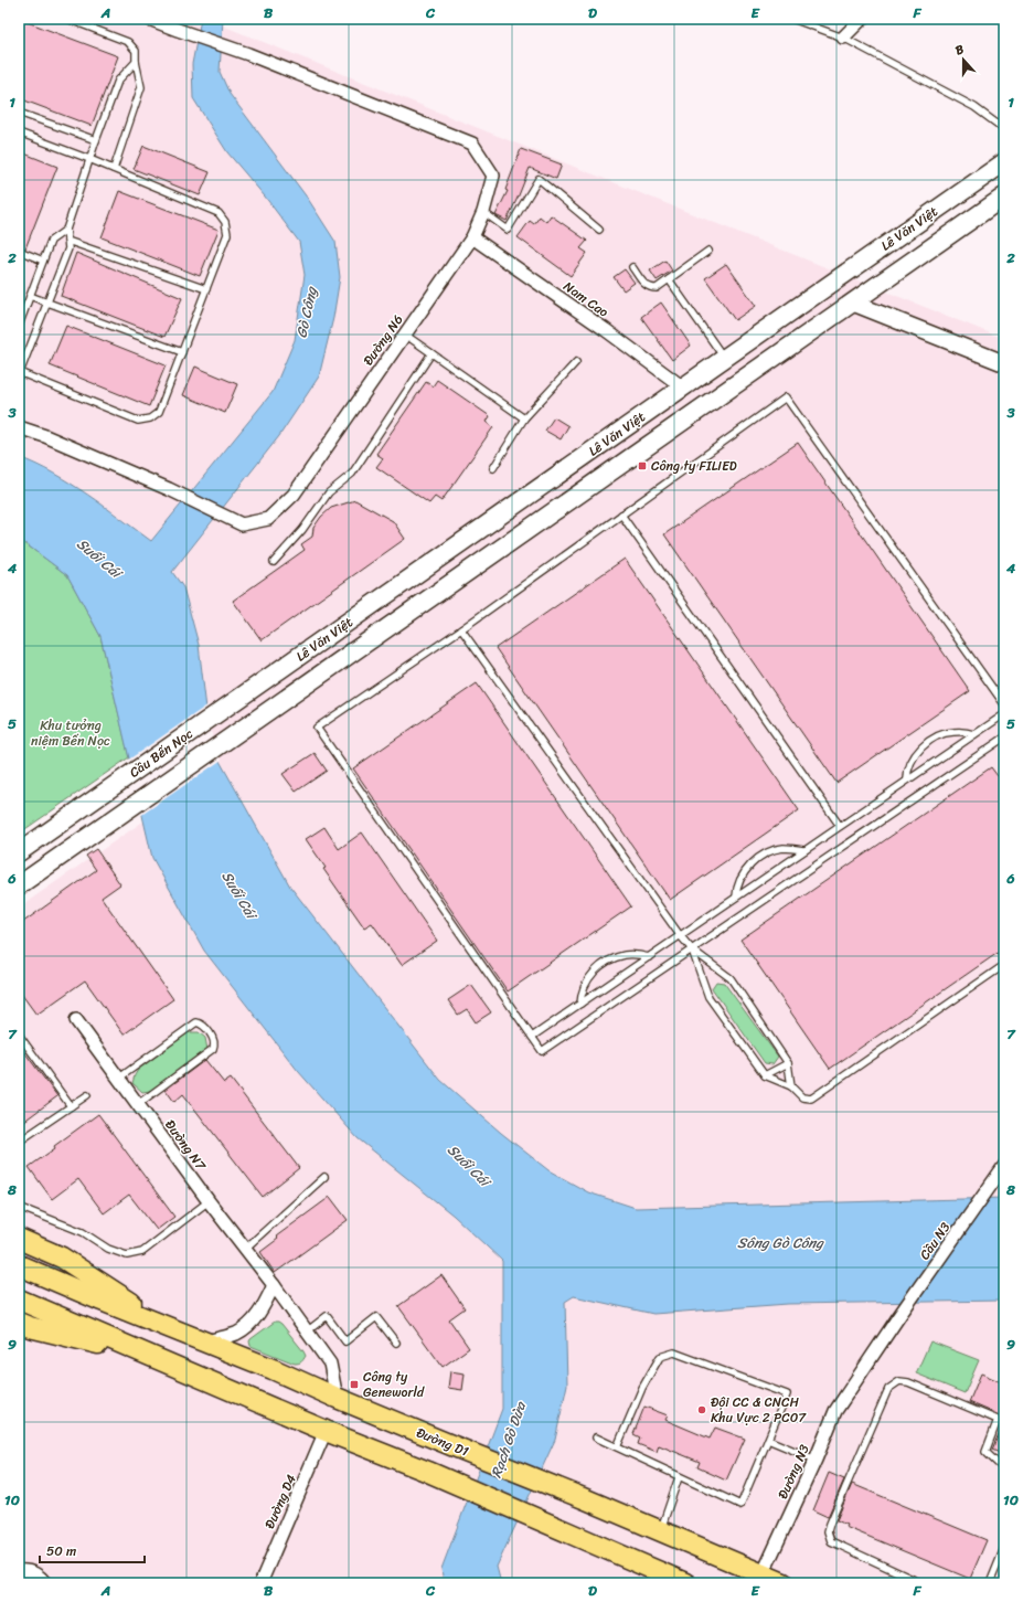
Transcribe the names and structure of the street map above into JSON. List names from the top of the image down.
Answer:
{
  "streets": {
    "main road": ["Lê Văn Việt", "Cầu Bến Nọc", "Đường D1"],
    "street": [
      "Nam Cao",
      "Đường N6",
      "Đường N7",
      "Cầu N3",
      "Đường N3",
      "Đường D4"
    ]
  },
  "crossings": [
    ["Lê Văn Việt", "Nam Cao"],
    ["Lê Văn Việt", "Cầu Bến Nọc"],
    ["Nam Cao", "Đường N6"],
    ["Đường N7", "Đường D1"],
    ["Cầu N3", "Đường N3"],
    ["Đường D1", "Đường N3"]
  ],
  "water": [
    "Gò Công",
    "Suối Cái",
    "Sông Gò Công",
    "Rạch Gò Dừa"
  ],
  "parks": ["Khu tưởng niệm Bến Nọc"],
  "places": {
    "transit": ["Công ty FILIED", "Công ty Geneworld"],
    "other": ["Đội CC & CNCH Khu Vực 2 PC07"]
  },
  "scale_bar": "50 m",
  "north": "top",
  "grid": {
    "columns": [
      "A",
      "B",
      "C",
      "D",
      "E",
      "F"
    ],
    "rows": [
      "1",
      "2",
      "3",
      "4",
      "5",
      "6",
      "7",
      "8",
      "9",
      "10"
    ]
  }
}
